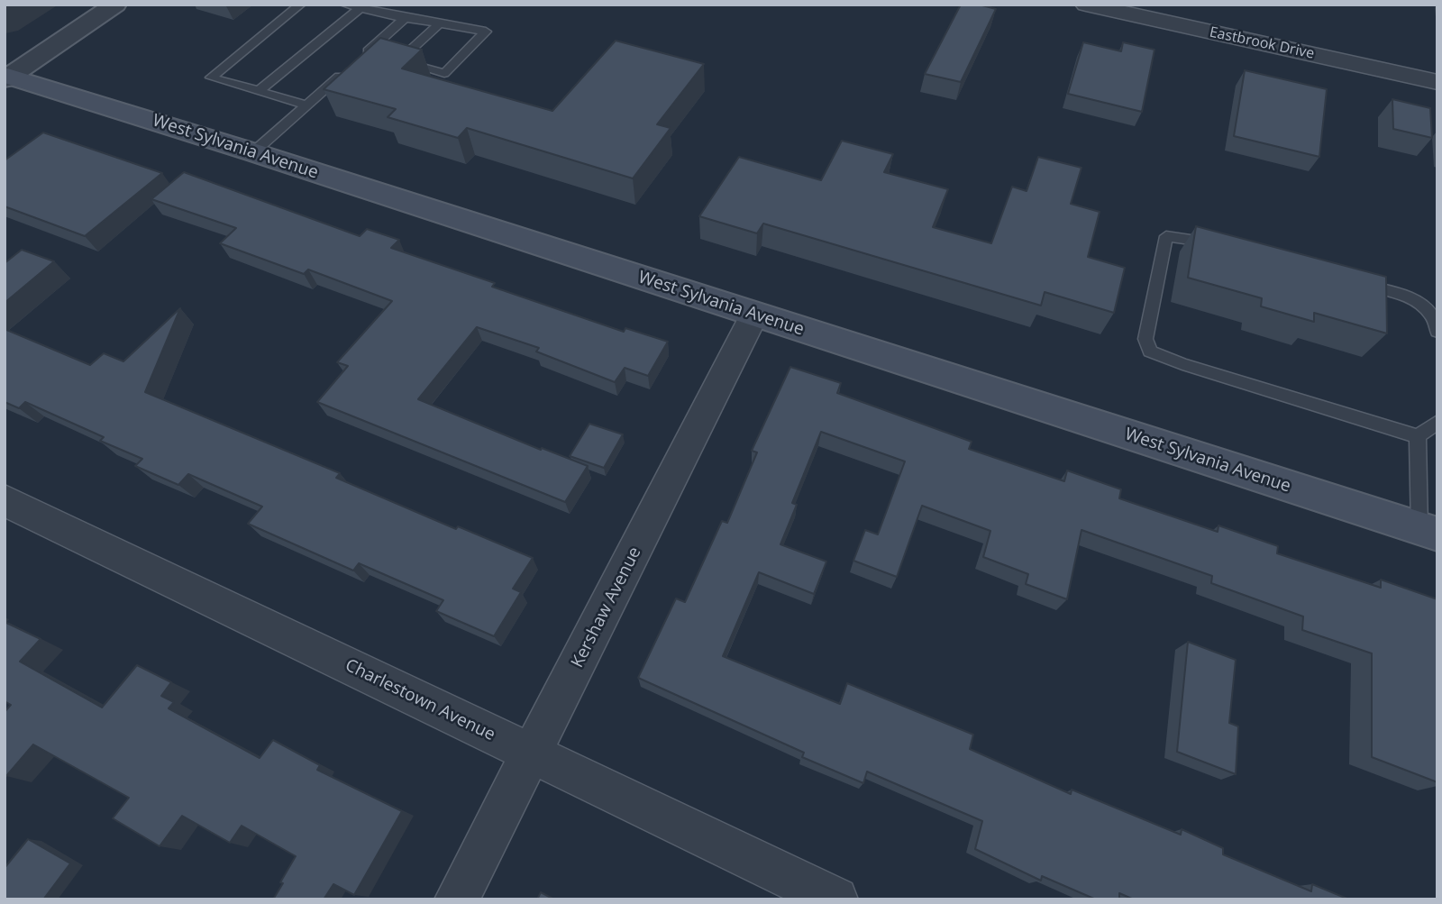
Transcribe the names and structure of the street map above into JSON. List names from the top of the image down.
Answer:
{
  "streets": {
    "main road": ["West Sylvania Avenue"],
    "street": ["Eastbrook Drive", "Kershaw Avenue", "Charlestown Avenue"]
  },
  "crossings": [
    ["West Sylvania Avenue", "Kershaw Avenue"],
    ["Kershaw Avenue", "Charlestown Avenue"]
  ]
}
